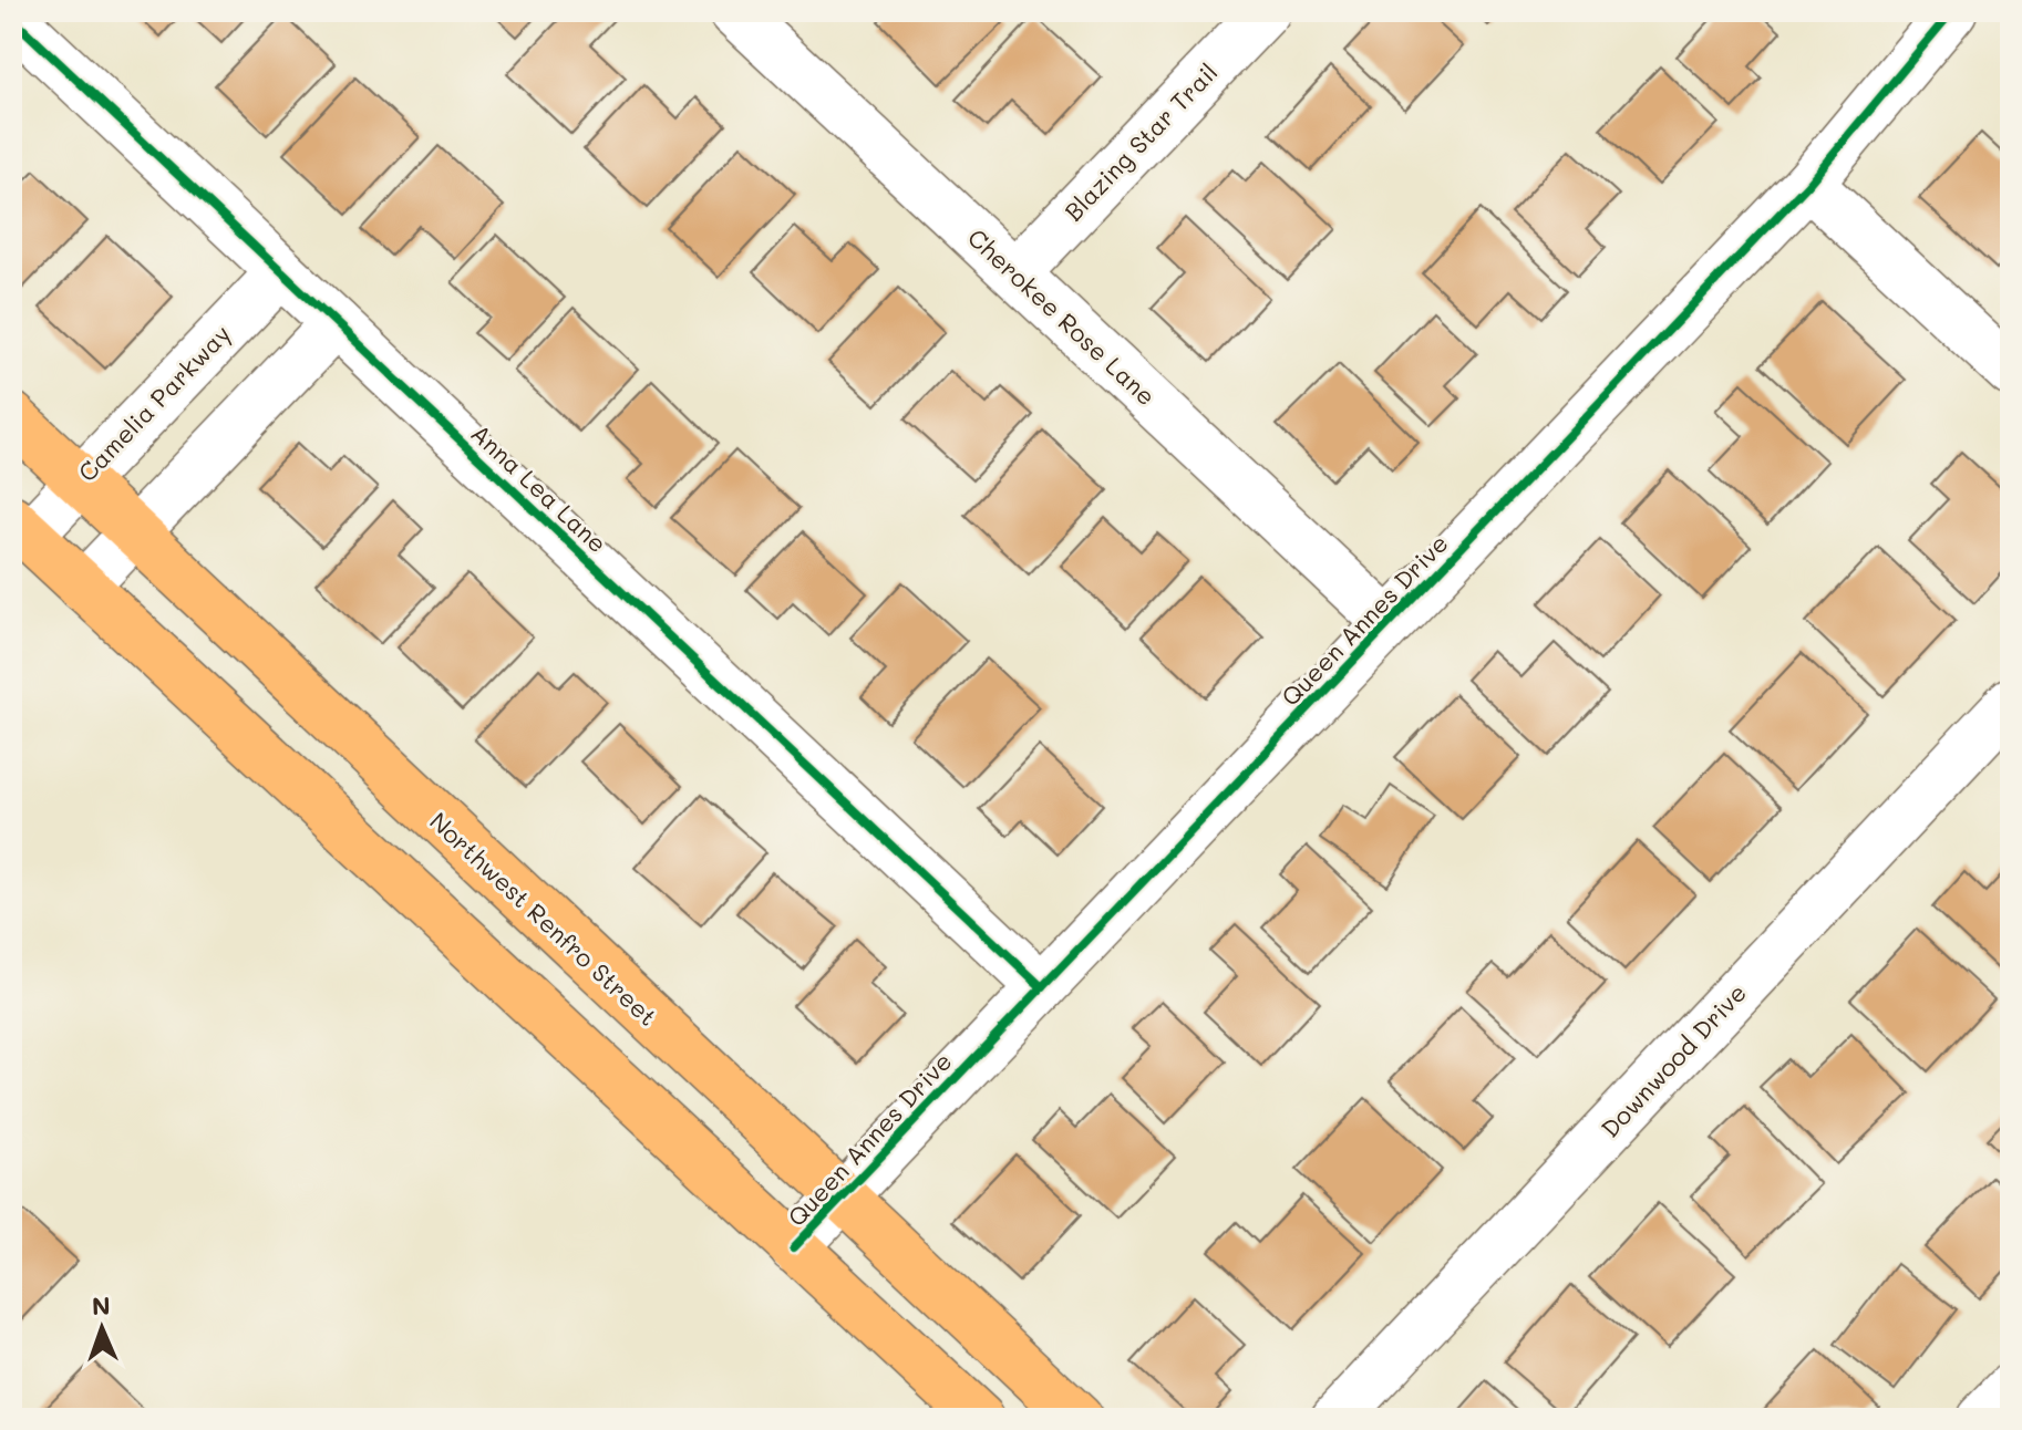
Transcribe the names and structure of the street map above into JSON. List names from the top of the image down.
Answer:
{
  "streets": {
    "main road": ["Northwest Renfro Street"],
    "street": [
      "Blazing Star Trail",
      "Cherokee Rose Lane",
      "Camelia Parkway",
      "Anna Lea Lane",
      "Queen Annes Drive",
      "Downwood Drive"
    ]
  },
  "crossings": [
    ["Blazing Star Trail", "Cherokee Rose Lane"],
    ["Cherokee Rose Lane", "Queen Annes Drive"],
    ["Camelia Parkway", "Anna Lea Lane"],
    ["Camelia Parkway", "Northwest Renfro Street"],
    ["Anna Lea Lane", "Queen Annes Drive"],
    ["Queen Annes Drive", "Northwest Renfro Street"]
  ],
  "north": "top"
}
